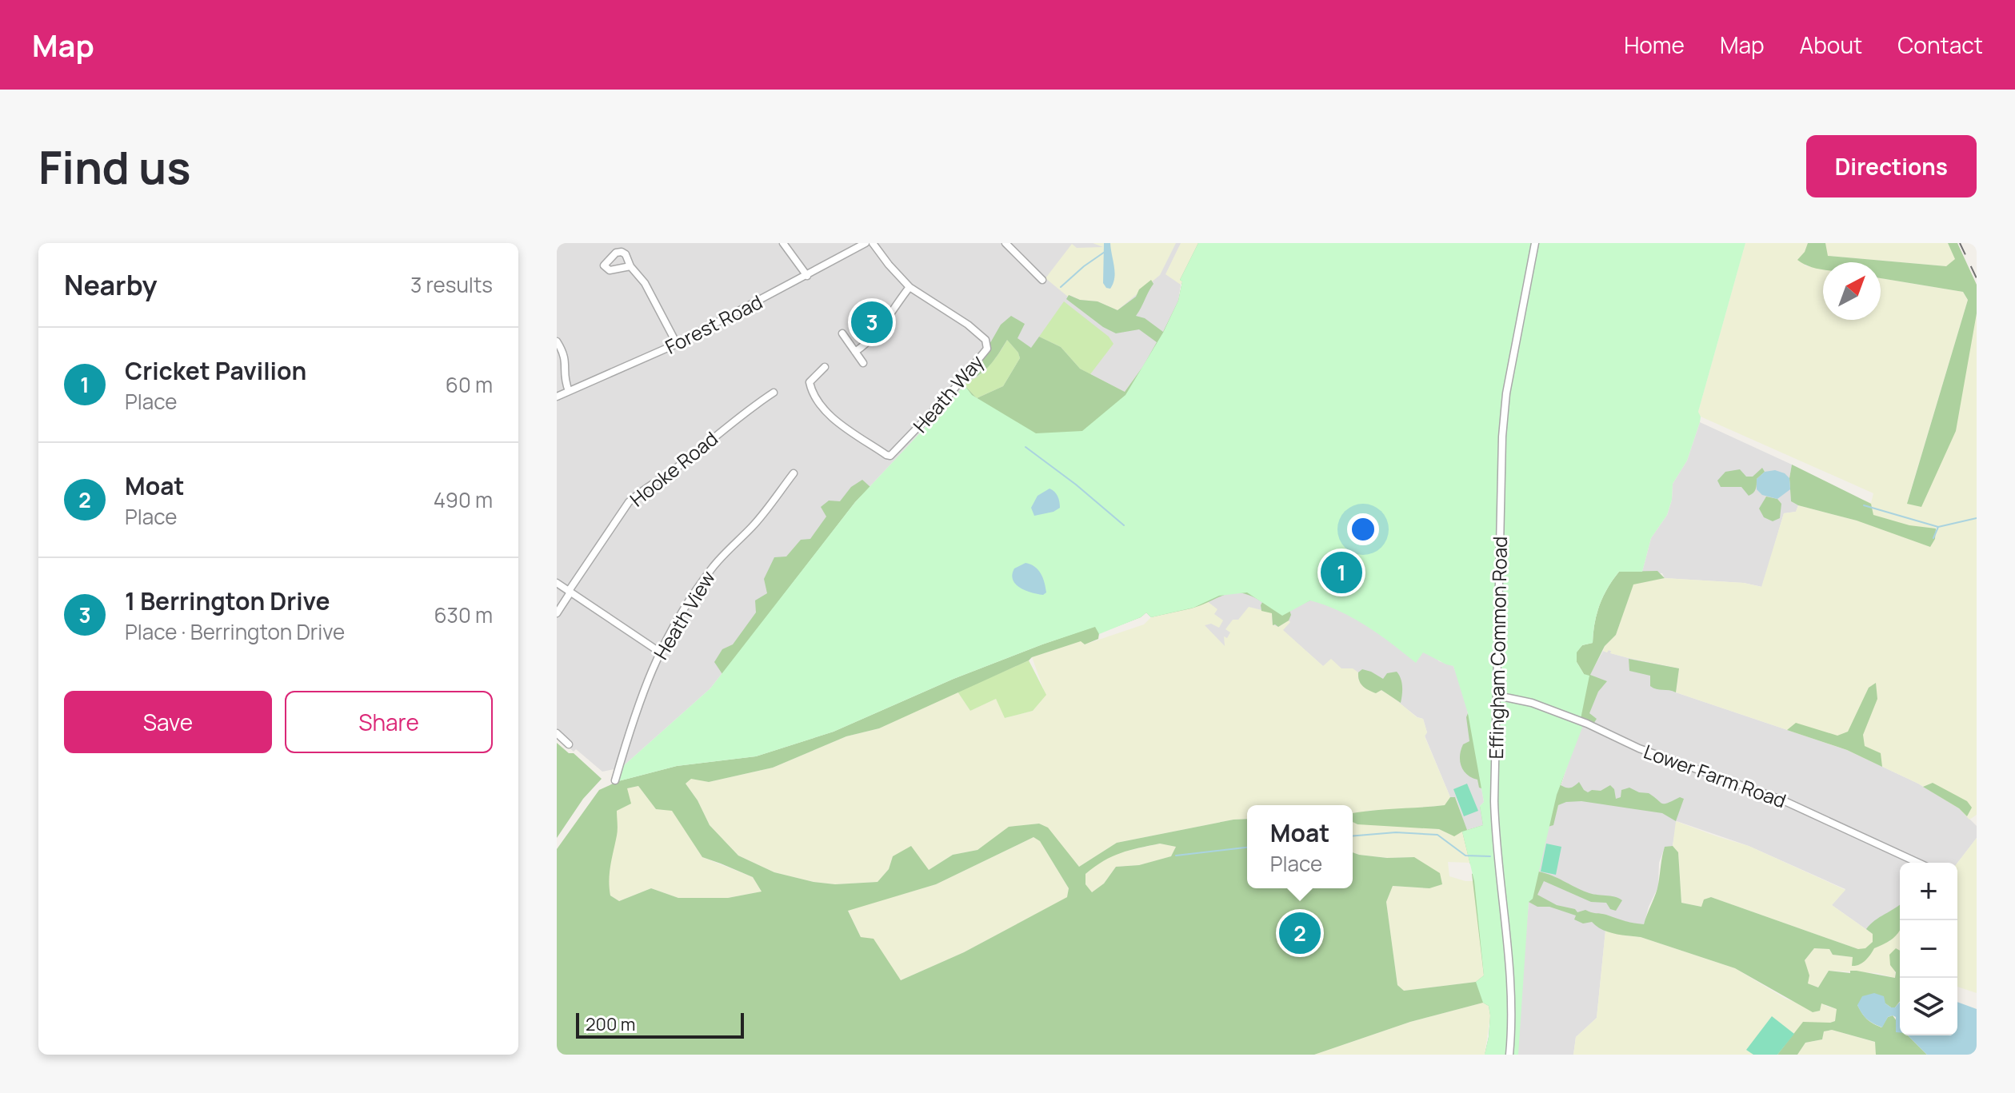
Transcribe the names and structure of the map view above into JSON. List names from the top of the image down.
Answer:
{
  "streets": {
    "street": [
      "Forest Road",
      "Heath Way",
      "Hooke Road",
      "Heath View",
      "Effingham Common Road",
      "Lower Farm Road"
    ]
  },
  "crossings": [
    ["Effingham Common Road", "Lower Farm Road"]
  ],
  "scale_bar": "200 m",
  "north": "top right",
  "page": {
    "header": "Map",
    "nav": [
      "Home",
      "Map",
      "About",
      "Contact"
    ],
    "buttons": [
      "Directions",
      ["Save", "Share"]
    ],
    "title": "Find us",
    "heading": ["Nearby", "3 results"],
    "pins": ["3", "1", "2"],
    "list": [
      {
        "mark": "1",
        "name": "Cricket Pavilion",
        "note": "Place",
        "value": "60 m"
      },
      {
        "mark": "2",
        "name": "Moat",
        "note": "Place",
        "value": "490 m"
      },
      {
        "mark": "3",
        "name": "1 Berrington Drive",
        "note": "Place · Berrington Drive",
        "value": "630 m"
      }
    ],
    "popup": ["Moat", "Place"],
    "map_buttons": ["+", "−"],
    "scale": "200 m"
  }
}
